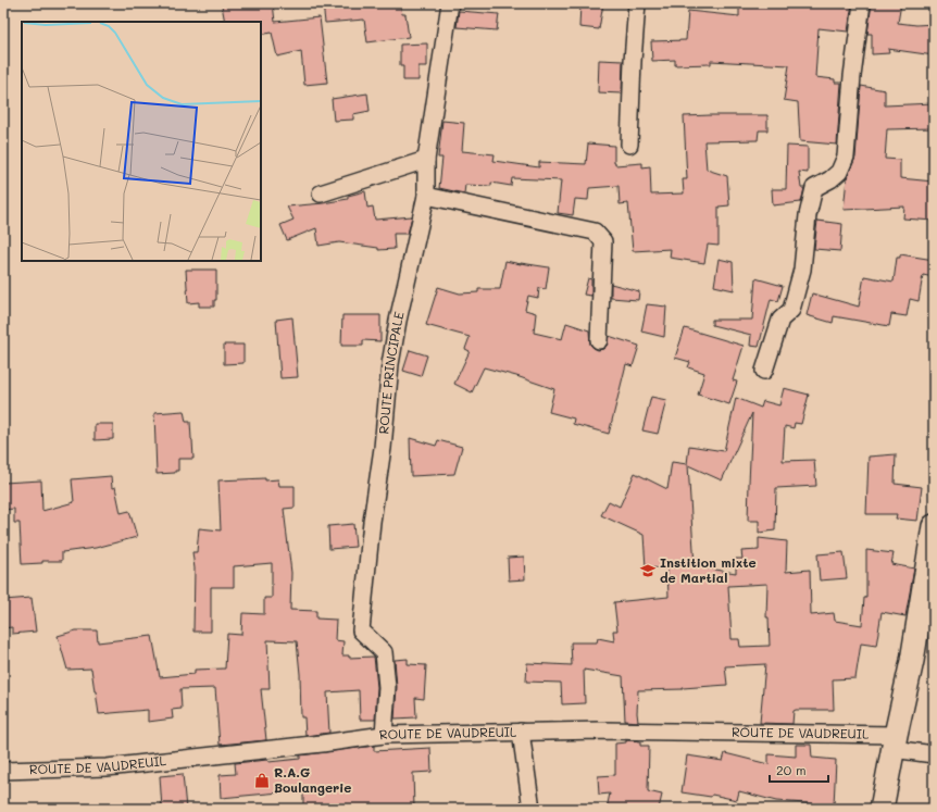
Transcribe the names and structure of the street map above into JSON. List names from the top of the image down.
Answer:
{
  "streets": {
    "street": ["ROUTE PRINCIPALE", "ROUTE DE VAUDREUIL"]
  },
  "crossings": [
    ["ROUTE PRINCIPALE", "ROUTE DE VAUDREUIL"]
  ],
  "places": {
    "school or university": ["Instition mixte de Martial"],
    "shop": ["R.A.G Boulangerie"]
  },
  "scale_bar": "20 m"
}
